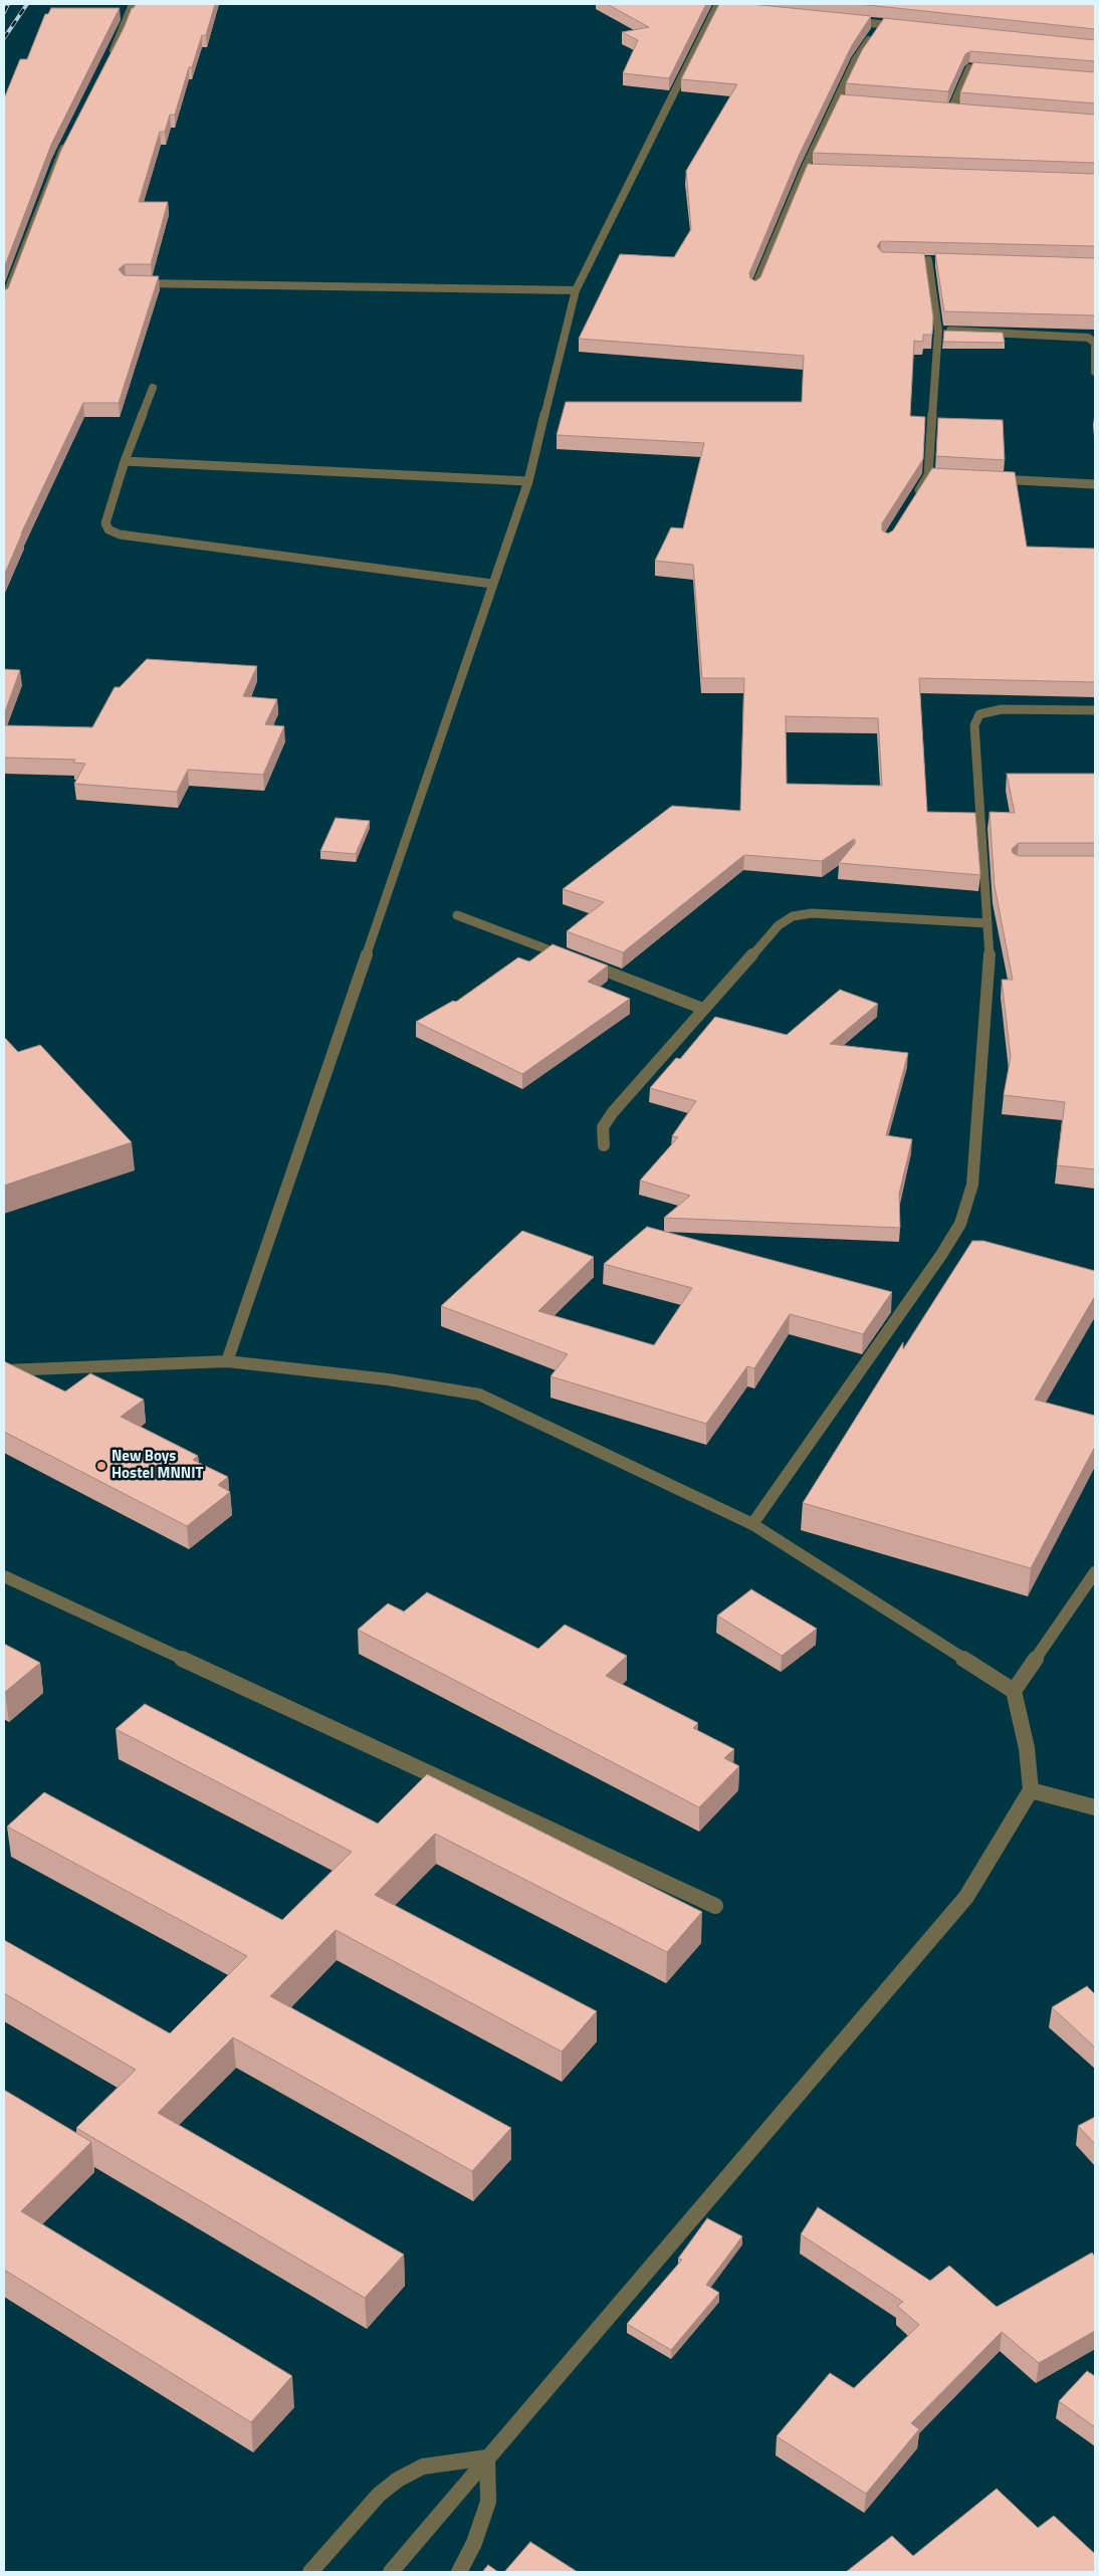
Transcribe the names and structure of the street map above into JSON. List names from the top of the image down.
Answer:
{
  "places": ["New Boys Hostel MNNIT"]
}
